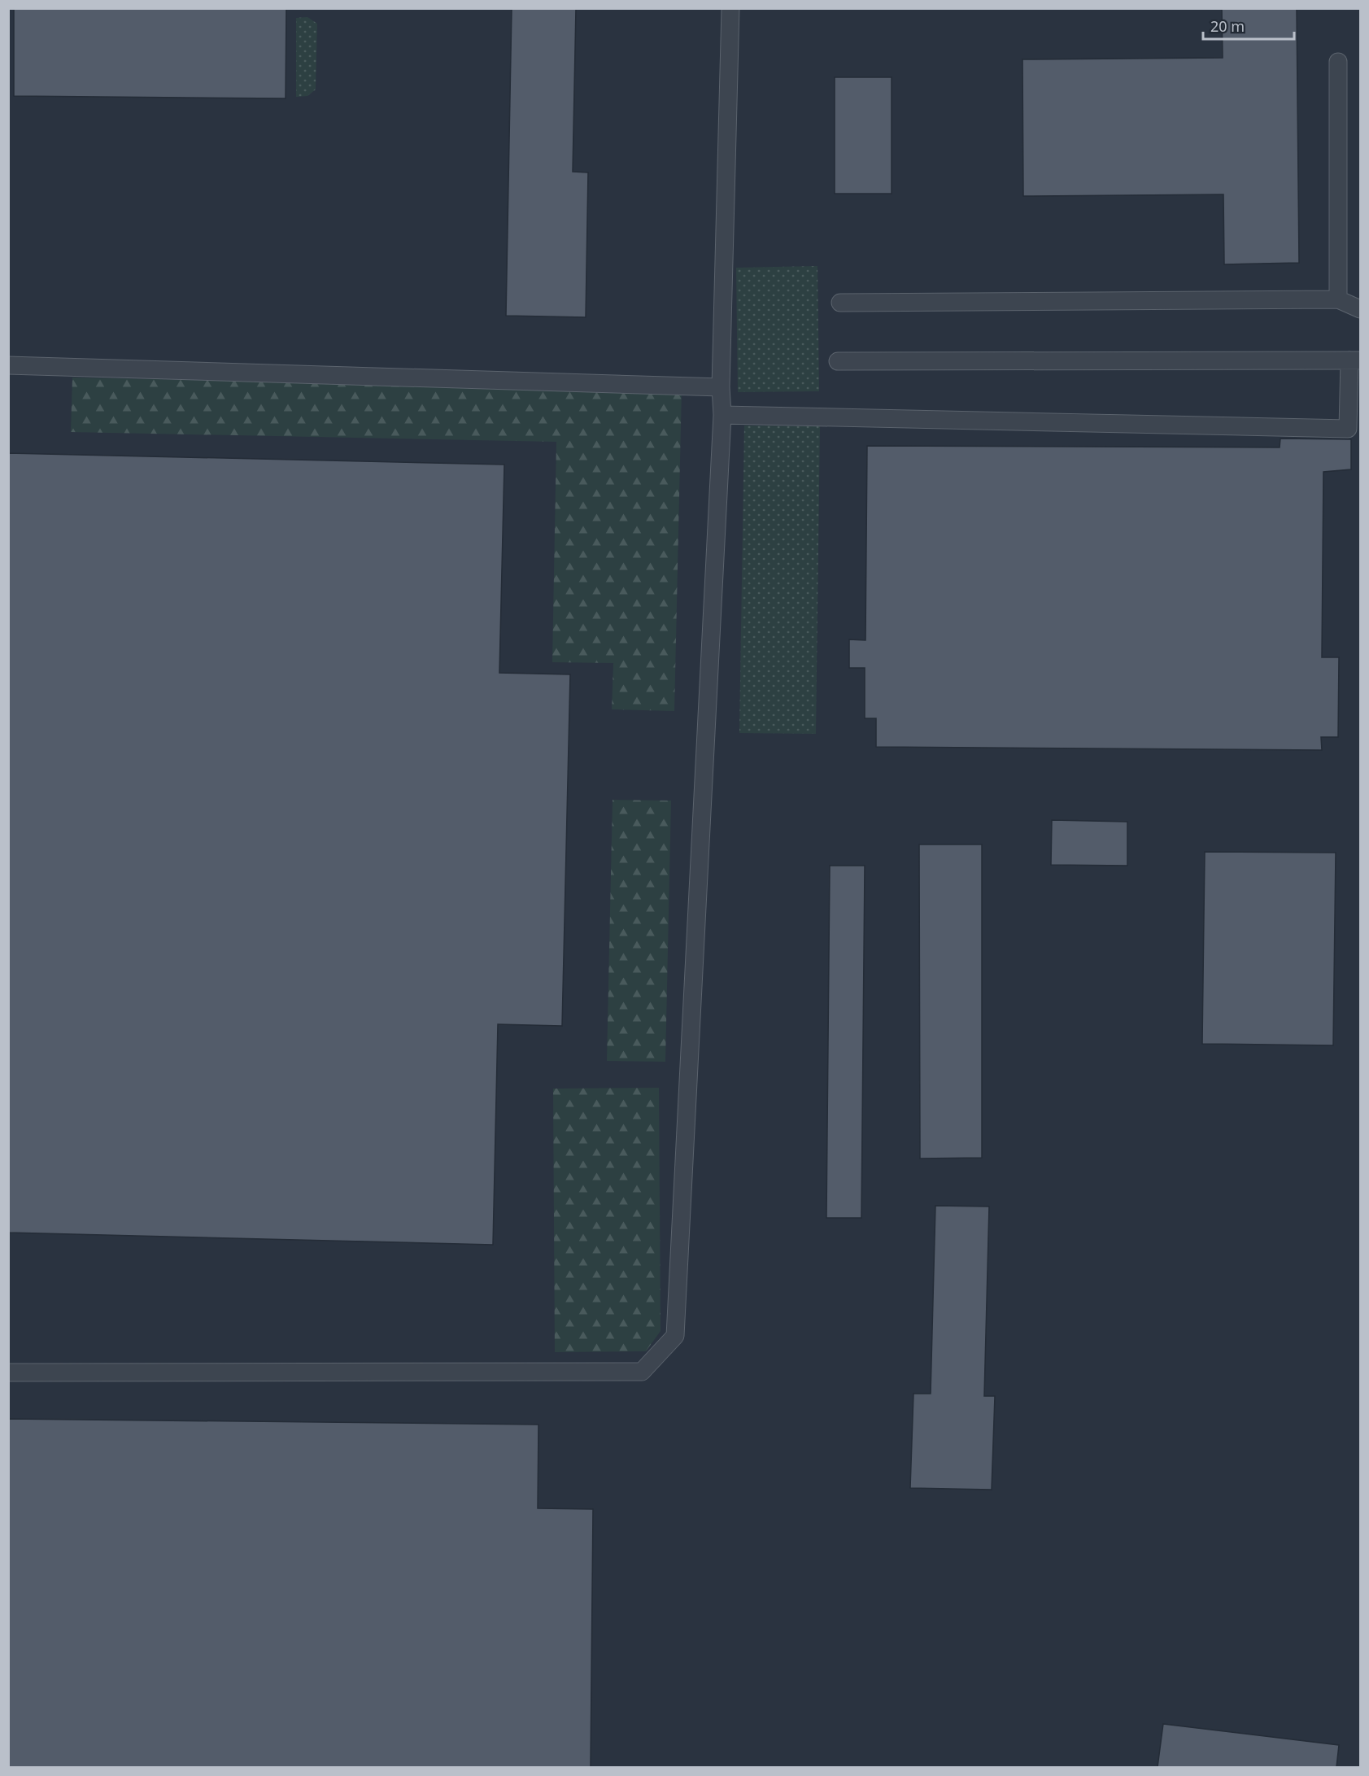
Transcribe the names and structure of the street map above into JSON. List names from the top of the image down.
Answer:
{
  "scale_bar": "20 m"
}
